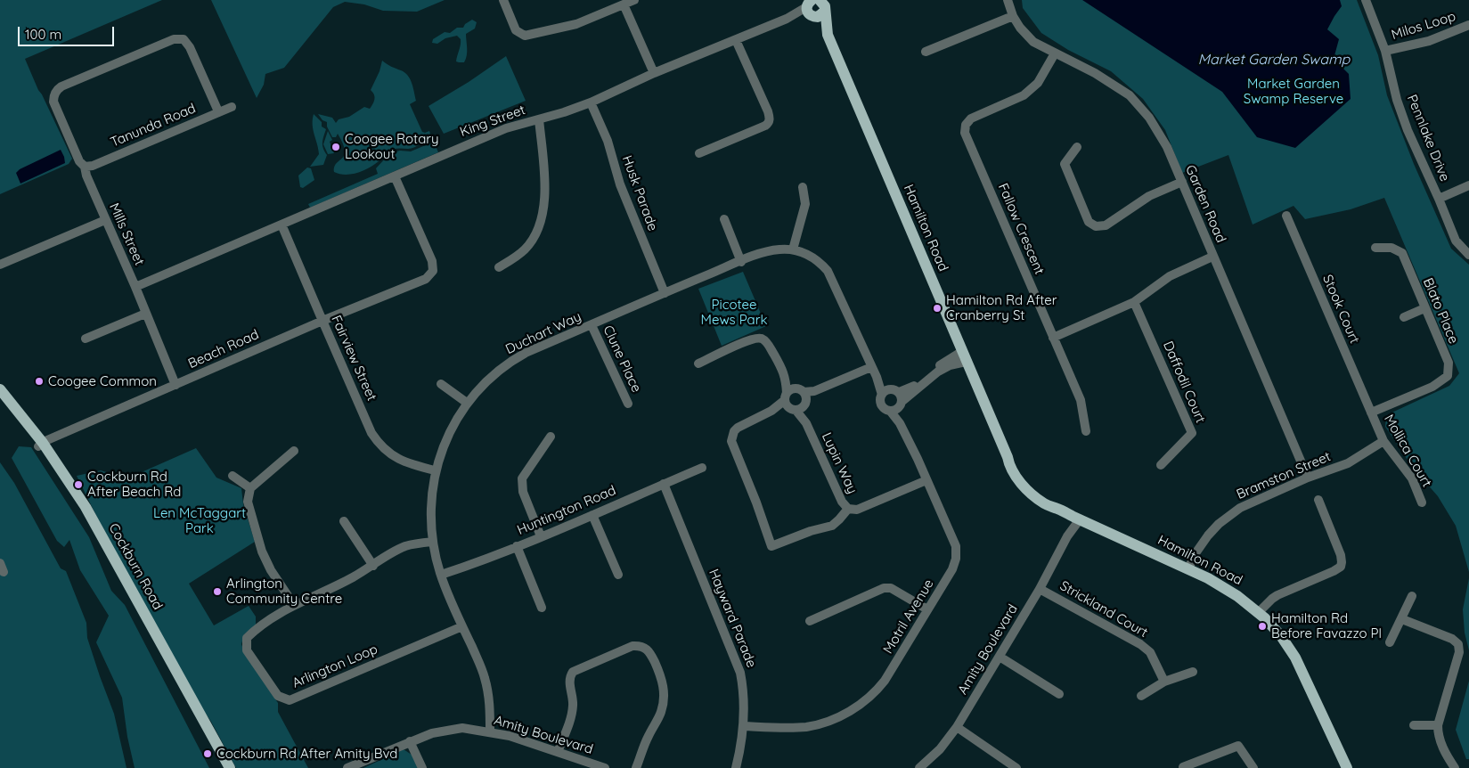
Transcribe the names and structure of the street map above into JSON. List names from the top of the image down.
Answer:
{
  "streets": {
    "main road": ["Hamilton Road", "Cockburn Road"],
    "street": [
      "Milos Loop",
      "King Street",
      "Tanunda Road",
      "Pennlake Drive",
      "Husk Parade",
      "Garden Road",
      "Fallow Crescent",
      "Mills Street",
      "Stook Court",
      "Blato Place",
      "Duchart Way",
      "Beach Road",
      "Fairview Street",
      "Clune Place",
      "Daffodil Court",
      "Mollica Court",
      "Lupin Way",
      "Bramston Street",
      "Huntington Road",
      "Strickland Court",
      "Motril Avenue",
      "Hayward Parade",
      "Amity Boulevard",
      "Arlington Loop"
    ]
  },
  "crossings": [
    ["Milos Loop", "Pennlake Drive"],
    ["King Street", "Husk Parade"],
    ["King Street", "Hamilton Road"],
    ["King Street", "Mills Street"],
    ["King Street", "Beach Road"],
    ["King Street", "Fairview Street"],
    ["Tanunda Road", "Mills Street"],
    ["Husk Parade", "Duchart Way"],
    ["Garden Road", "Fallow Crescent"],
    ["Garden Road", "Bramston Street"],
    ["Hamilton Road", "Bramston Street"],
    ["Hamilton Road", "Amity Boulevard"],
    ["Mills Street", "Beach Road"],
    ["Stook Court", "Blato Place"],
    ["Stook Court", "Mollica Court"],
    ["Blato Place", "Mollica Court"],
    ["Duchart Way", "Fairview Street"],
    ["Duchart Way", "Clune Place"],
    ["Duchart Way", "Huntington Road"],
    ["Duchart Way", "Motril Avenue"],
    ["Duchart Way", "Amity Boulevard"],
    ["Duchart Way", "Arlington Loop"],
    ["Beach Road", "Fairview Street"],
    ["Beach Road", "Cockburn Road"],
    ["Mollica Court", "Bramston Street"],
    ["Lupin Way", "Motril Avenue"],
    ["Huntington Road", "Hayward Parade"],
    ["Strickland Court", "Amity Boulevard"],
    ["Motril Avenue", "Hayward Parade"]
  ],
  "water": ["Market Garden Swamp"],
  "parks": ["Market Garden Swamp Reserve", "Picotee Mews Park", "Len McTaggart Park"],
  "places": [
    "Coogee Rotary Lookout",
    "Hamilton Rd After Cranberry St",
    "Coogee Common",
    "Cockburn Rd After Beach Rd",
    "Arlington Community Centre",
    "Hamilton Rd Before Favazzo Pl",
    "Cockburn Rd After Amity Bvd"
  ],
  "scale_bar": "100 m"
}
